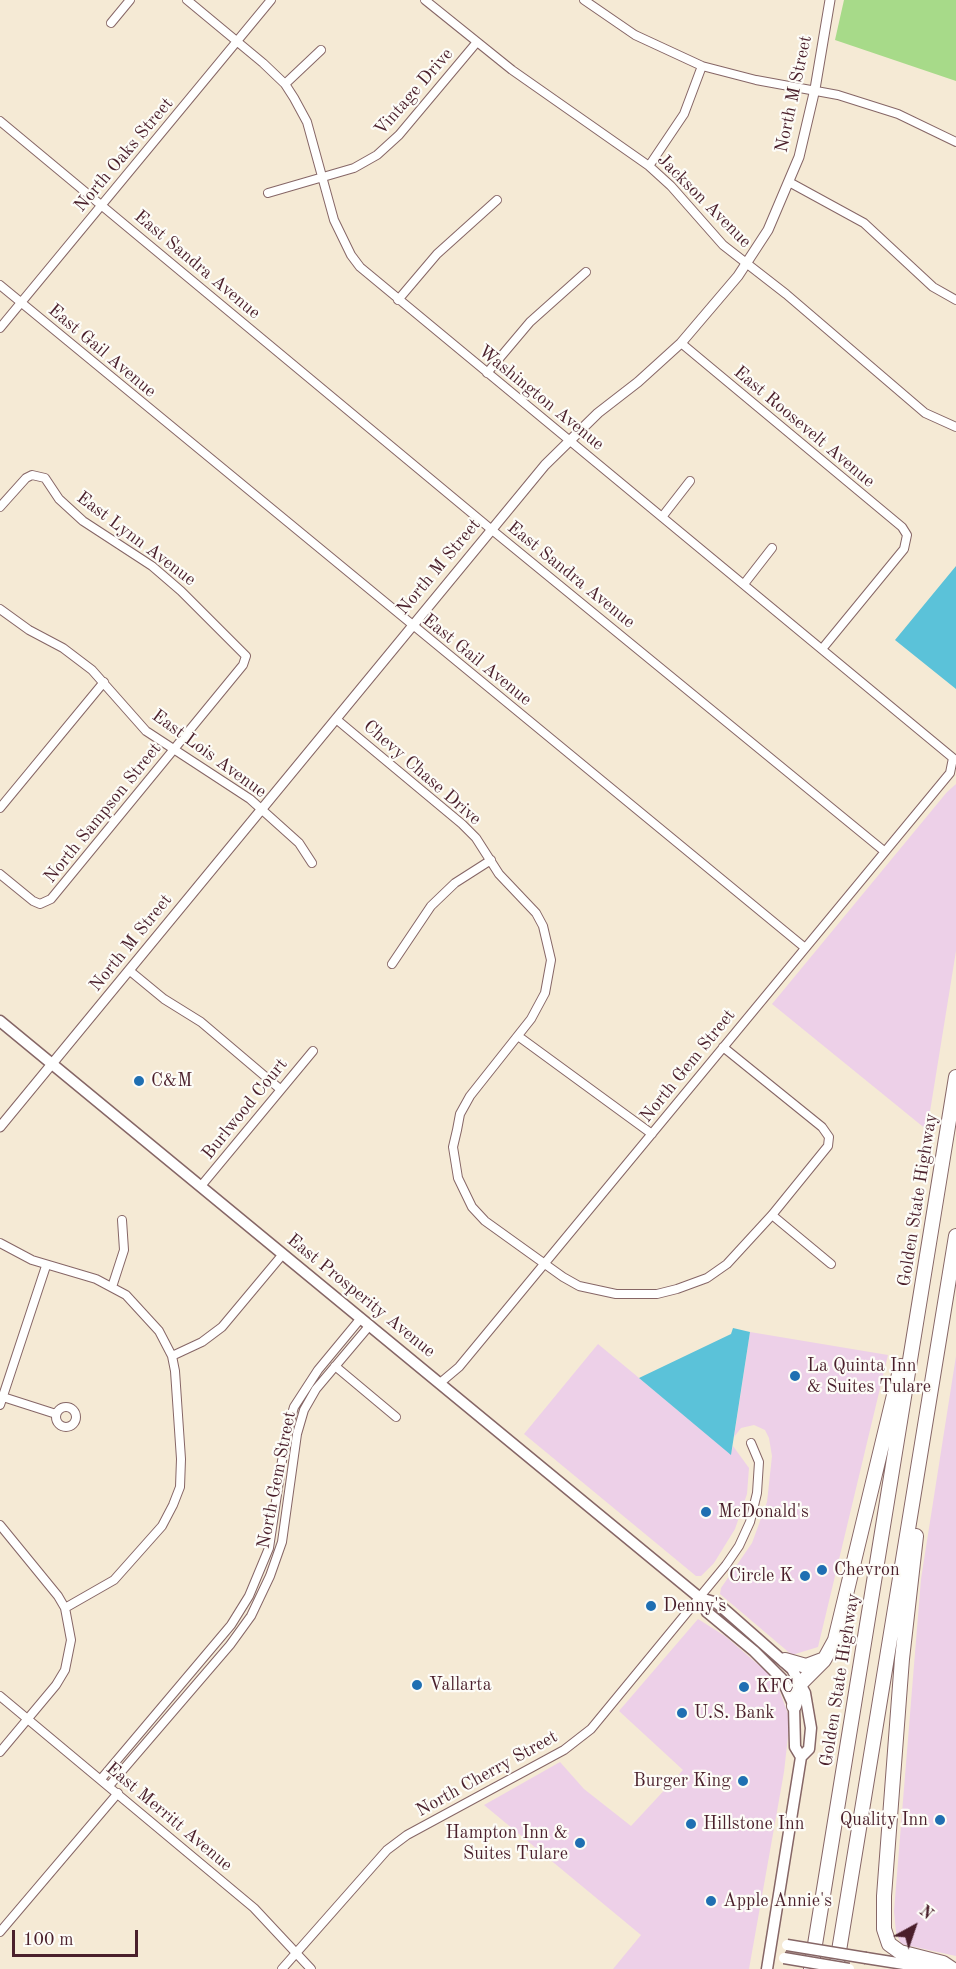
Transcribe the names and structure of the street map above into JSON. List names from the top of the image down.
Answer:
{
  "streets": {
    "highway": ["Golden State Highway"],
    "main road": ["East Prosperity Avenue"],
    "street": [
      "Vintage Drive",
      "North M Street",
      "North Oaks Street",
      "Jackson Avenue",
      "East Sandra Avenue",
      "East Gail Avenue",
      "Washington Avenue",
      "East Roosevelt Avenue",
      "East Lynn Avenue",
      "East Lois Avenue",
      "Chevy Chase Drive",
      "North Sampson Street",
      "North Gem Street",
      "Burlwood Court",
      "North Cherry Street",
      "East Merritt Avenue"
    ]
  },
  "crossings": [
    ["Vintage Drive", "Jackson Avenue"],
    ["Vintage Drive", "Washington Avenue"],
    ["North M Street", "Jackson Avenue"],
    ["North M Street", "East Sandra Avenue"],
    ["North M Street", "East Gail Avenue"],
    ["North M Street", "Washington Avenue"],
    ["North M Street", "East Roosevelt Avenue"],
    ["North M Street", "East Lois Avenue"],
    ["North M Street", "Chevy Chase Drive"],
    ["North M Street", "East Prosperity Avenue"],
    ["North Oaks Street", "East Sandra Avenue"],
    ["North Oaks Street", "East Gail Avenue"],
    ["North Oaks Street", "Washington Avenue"],
    ["East Sandra Avenue", "North Gem Street"],
    ["East Gail Avenue", "North Gem Street"],
    ["Washington Avenue", "East Roosevelt Avenue"],
    ["Washington Avenue", "North Gem Street"],
    ["East Lynn Avenue", "North Sampson Street"],
    ["East Lois Avenue", "North Sampson Street"],
    ["Chevy Chase Drive", "North Gem Street"],
    ["North Gem Street", "East Prosperity Avenue"],
    ["North Gem Street", "East Merritt Avenue"],
    ["Burlwood Court", "East Prosperity Avenue"],
    ["East Prosperity Avenue", "North Cherry Street"],
    ["North Cherry Street", "East Merritt Avenue"]
  ],
  "places": [
    "C&M",
    "La Quinta Inn & Suites Tulare",
    "McDonald's",
    "Chevron",
    "Circle K",
    "Denny's",
    "Vallarta",
    "KFC",
    "U.S. Bank",
    "Burger King",
    "Quality Inn",
    "Hillstone Inn",
    "Hampton Inn & Suites Tulare",
    "Apple Annie's"
  ],
  "scale_bar": "100 m",
  "north": "top right"
}
